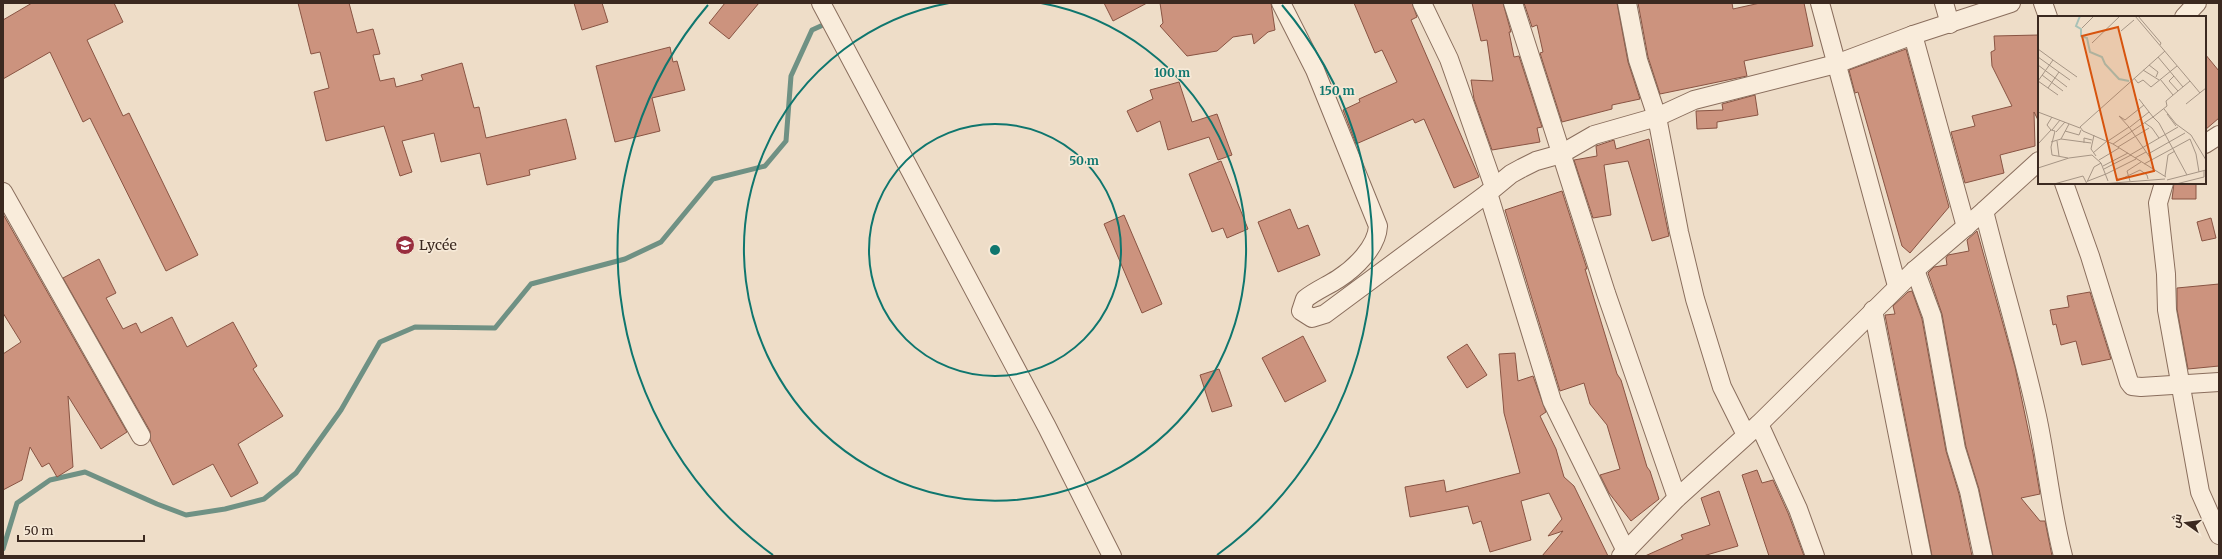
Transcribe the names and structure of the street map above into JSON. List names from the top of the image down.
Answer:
{
  "places": {
    "school or university": ["Lycée"]
  },
  "scale_bar": "50 m",
  "north": "left",
  "rings": ["100 m", "150 m", "50 m"]
}
